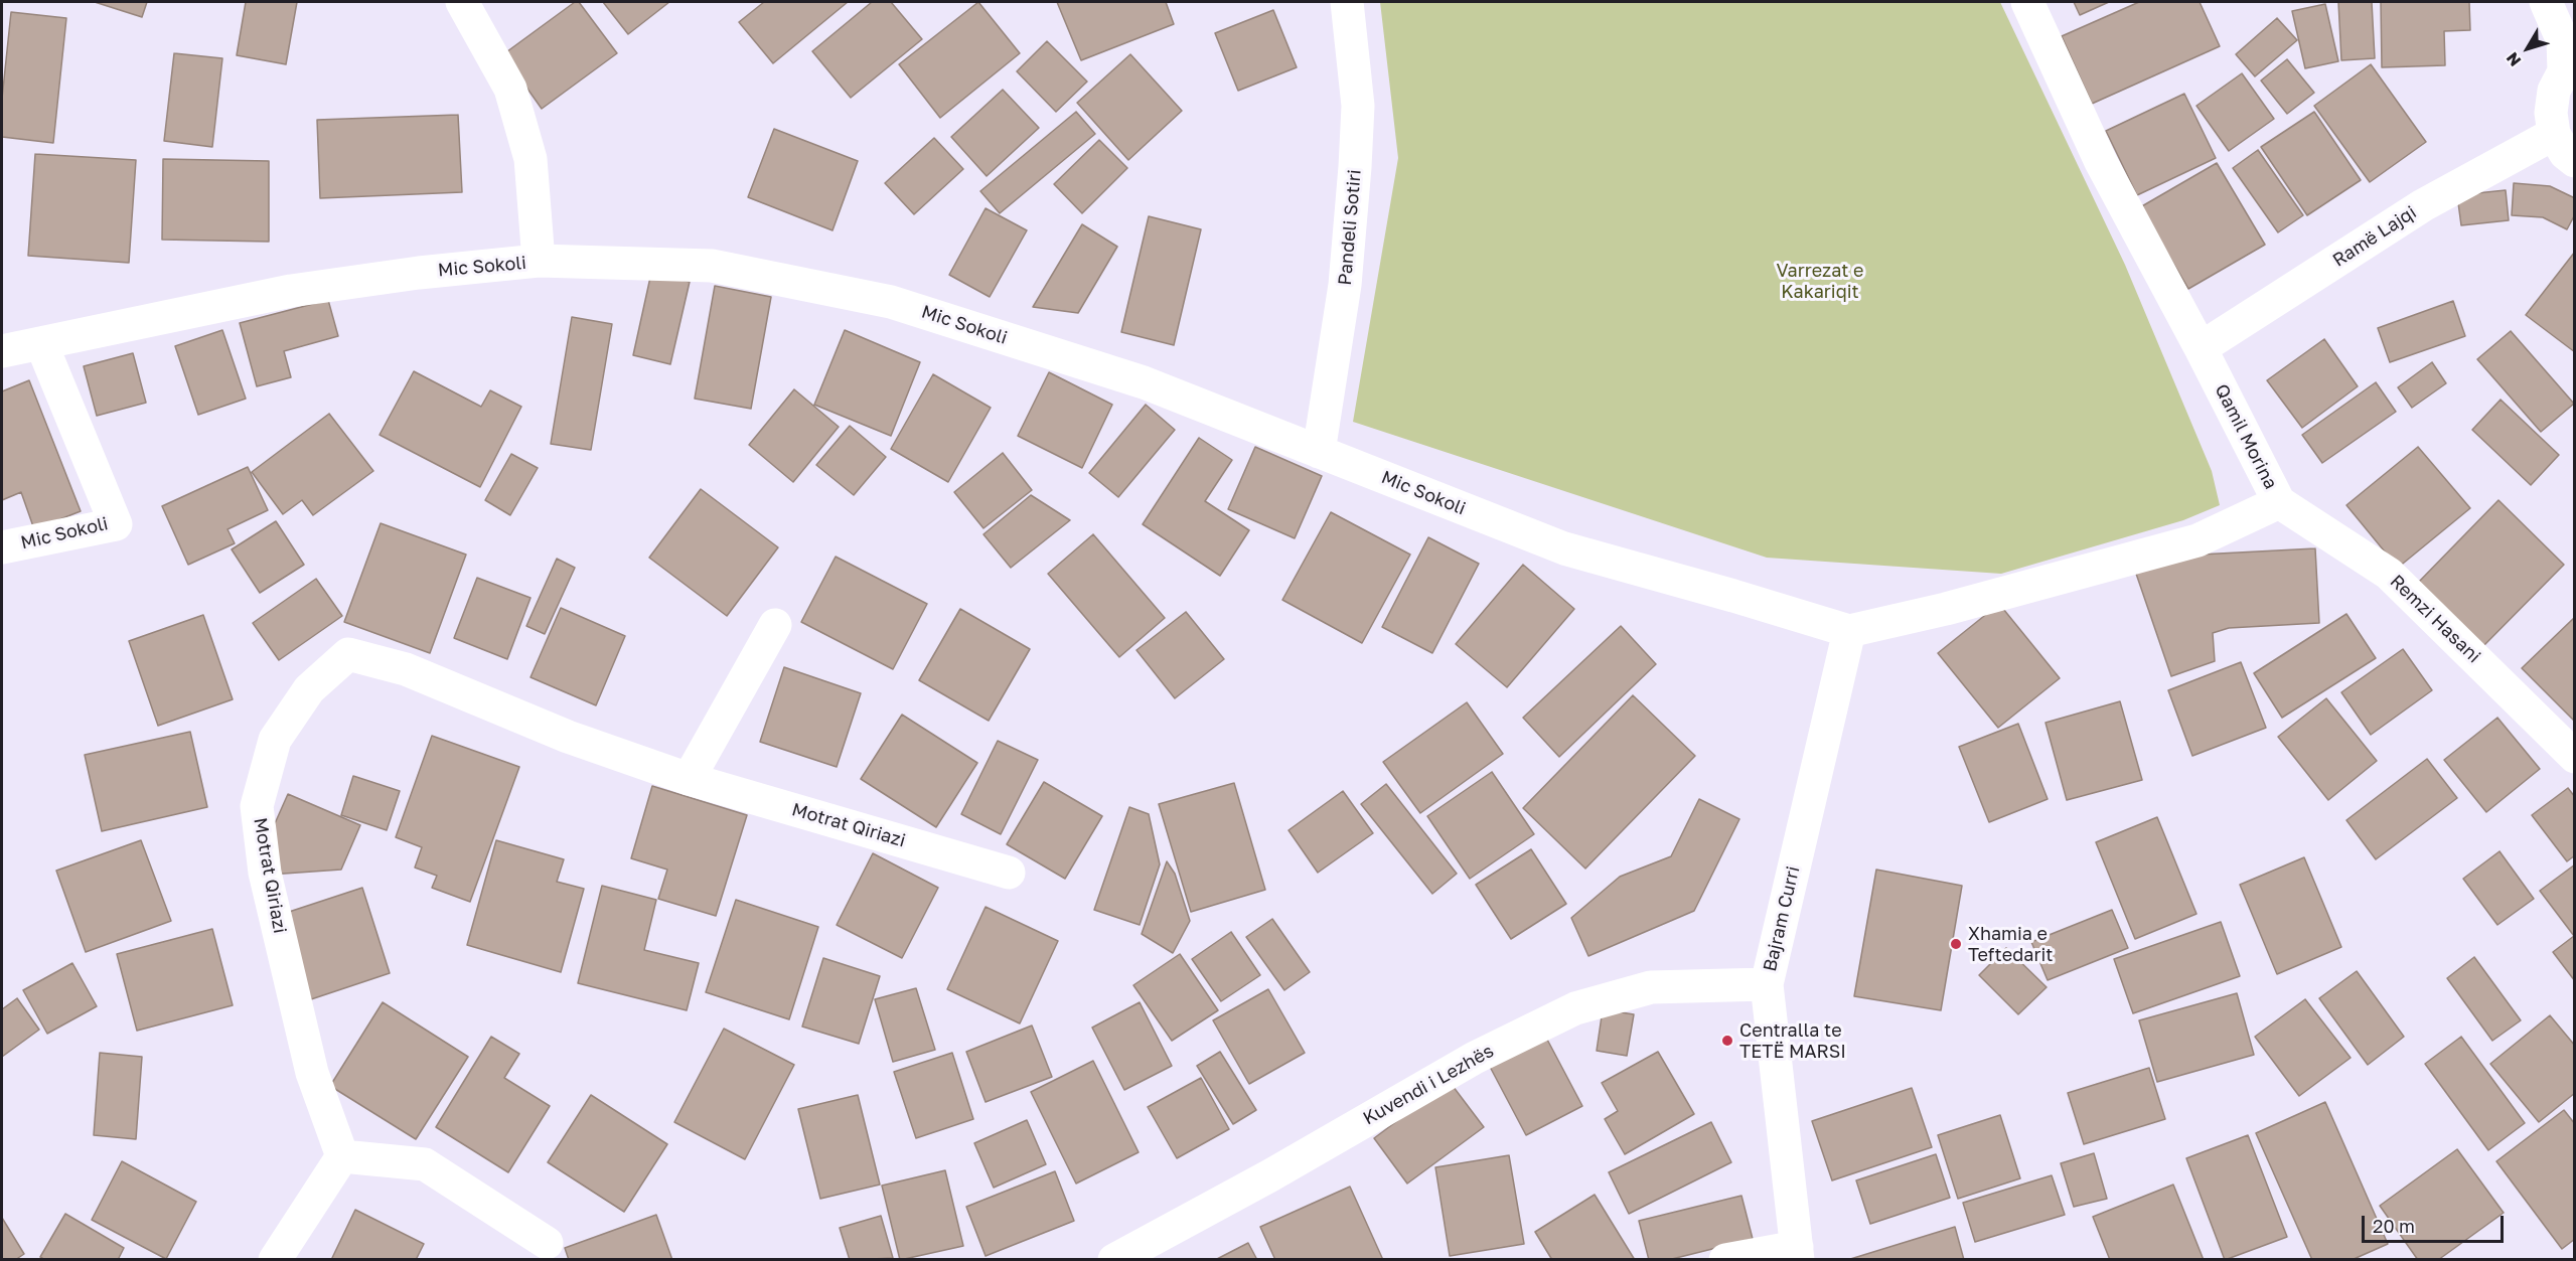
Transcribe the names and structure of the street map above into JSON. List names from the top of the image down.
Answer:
{
  "streets": {
    "street": [
      "Pandeli Sotiri",
      "Ramë Lajqi",
      "Mic Sokoli",
      "Qamil Morina",
      "Remzi Hasani",
      "Motrat Qiriazi",
      "Bajram Curri",
      "Kuvendi i Lezhës"
    ]
  },
  "crossings": [
    ["Pandeli Sotiri", "Mic Sokoli"],
    ["Ramë Lajqi", "Qamil Morina"],
    ["Mic Sokoli", "Qamil Morina"],
    ["Mic Sokoli", "Bajram Curri"],
    ["Qamil Morina", "Remzi Hasani"],
    ["Qamil Morina", "Bajram Curri"],
    ["Bajram Curri", "Kuvendi i Lezhës"]
  ],
  "parks": ["Varrezat e Kakariqit"],
  "places": ["Xhamia e Teftedarit", "Centralla te TETË MARSI"],
  "scale_bar": "20 m",
  "north": "bottom left"
}
